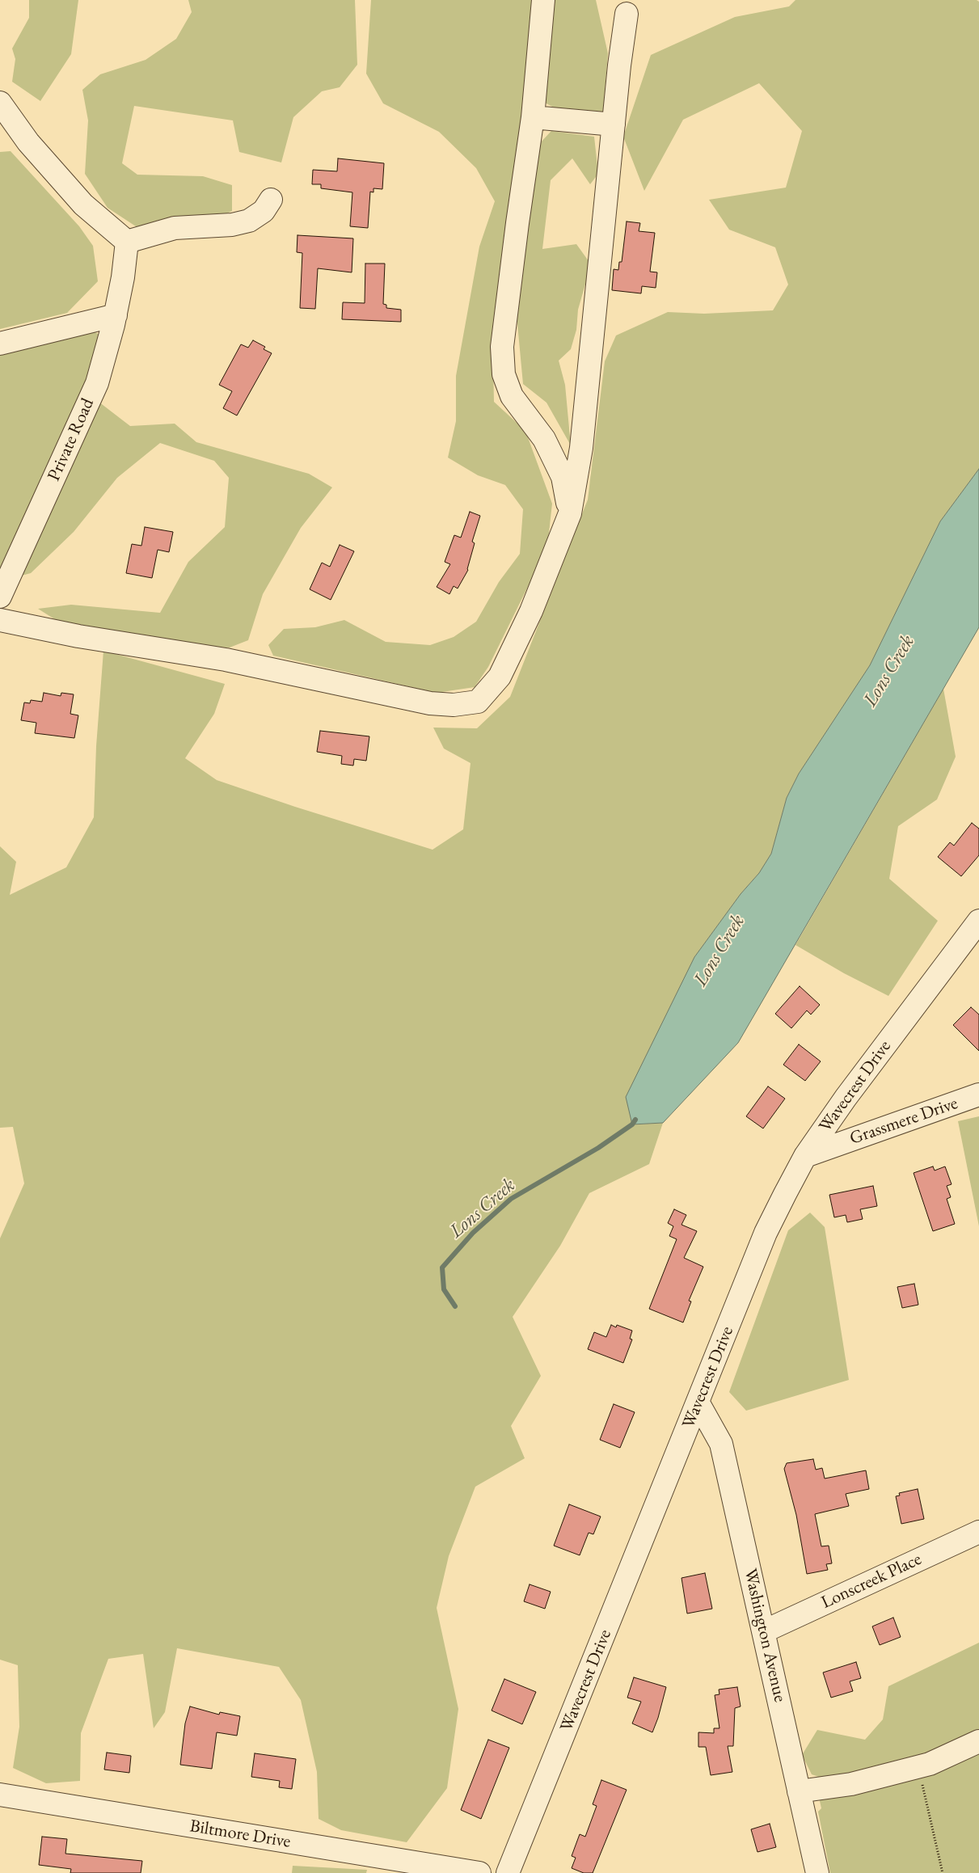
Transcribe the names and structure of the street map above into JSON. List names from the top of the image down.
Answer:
{
  "streets": {
    "street": [
      "Private Road",
      "Wavecrest Drive",
      "Grassmere Drive",
      "Lonscreek Place",
      "Washington Avenue",
      "Biltmore Drive"
    ]
  },
  "crossings": [
    ["Wavecrest Drive", "Grassmere Drive"],
    ["Wavecrest Drive", "Washington Avenue"],
    ["Lonscreek Place", "Washington Avenue"]
  ],
  "water": ["Lons Creek"]
}
